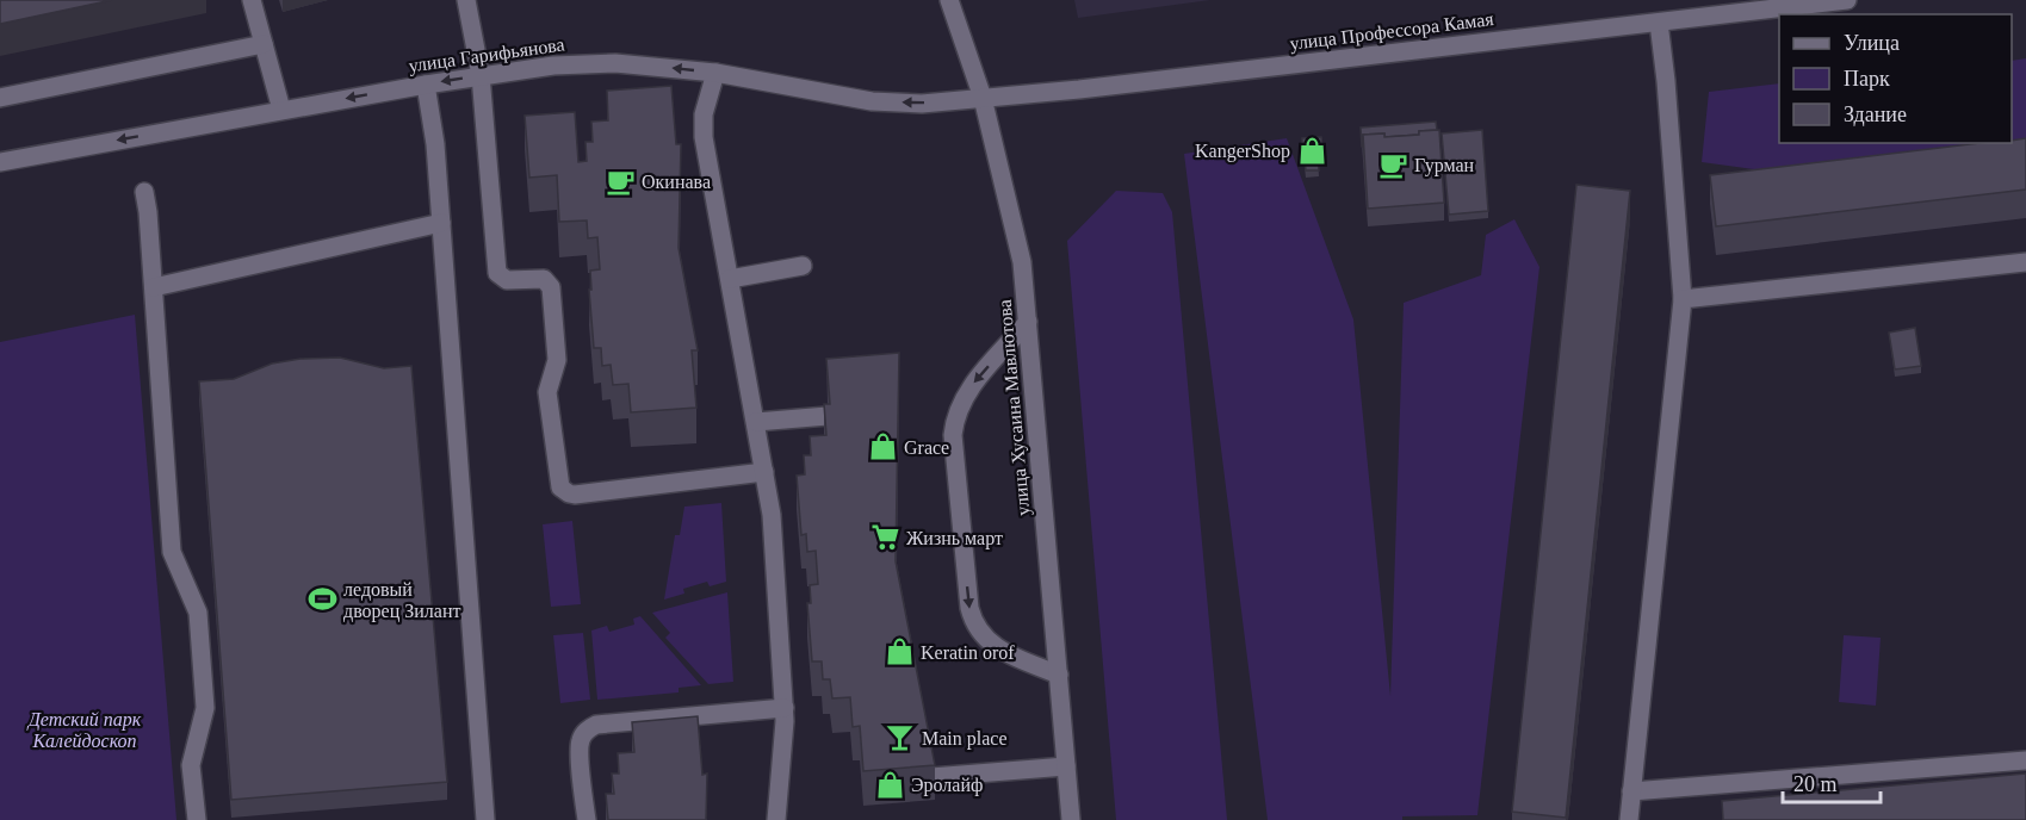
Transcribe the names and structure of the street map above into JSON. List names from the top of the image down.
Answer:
{
  "streets": {
    "street": ["улица Профессора Камая", "улица Гарифьянова", "улица Хусаина Мавлютова"]
  },
  "crossings": [
    ["улица Профессора Камая", "улица Гарифьянова"],
    ["улица Профессора Камая", "улица Хусаина Мавлютова"],
    ["улица Гарифьянова", "улица Хусаина Мавлютова"]
  ],
  "parks": ["Детский парк Калейдоскоп"],
  "places": {
    "shop": [
      "KangerShop",
      "Grace",
      "Keratin orof",
      "Эролайф"
    ],
    "cafe": ["Гурман", "Окинава"],
    "supermarket": ["Жизнь март"],
    "sports": ["ледовый дворец Зилант"],
    "bar": ["Main place"]
  },
  "legend": ["Улица", "Парк", "Здание"],
  "scale_bar": "20 m"
}
